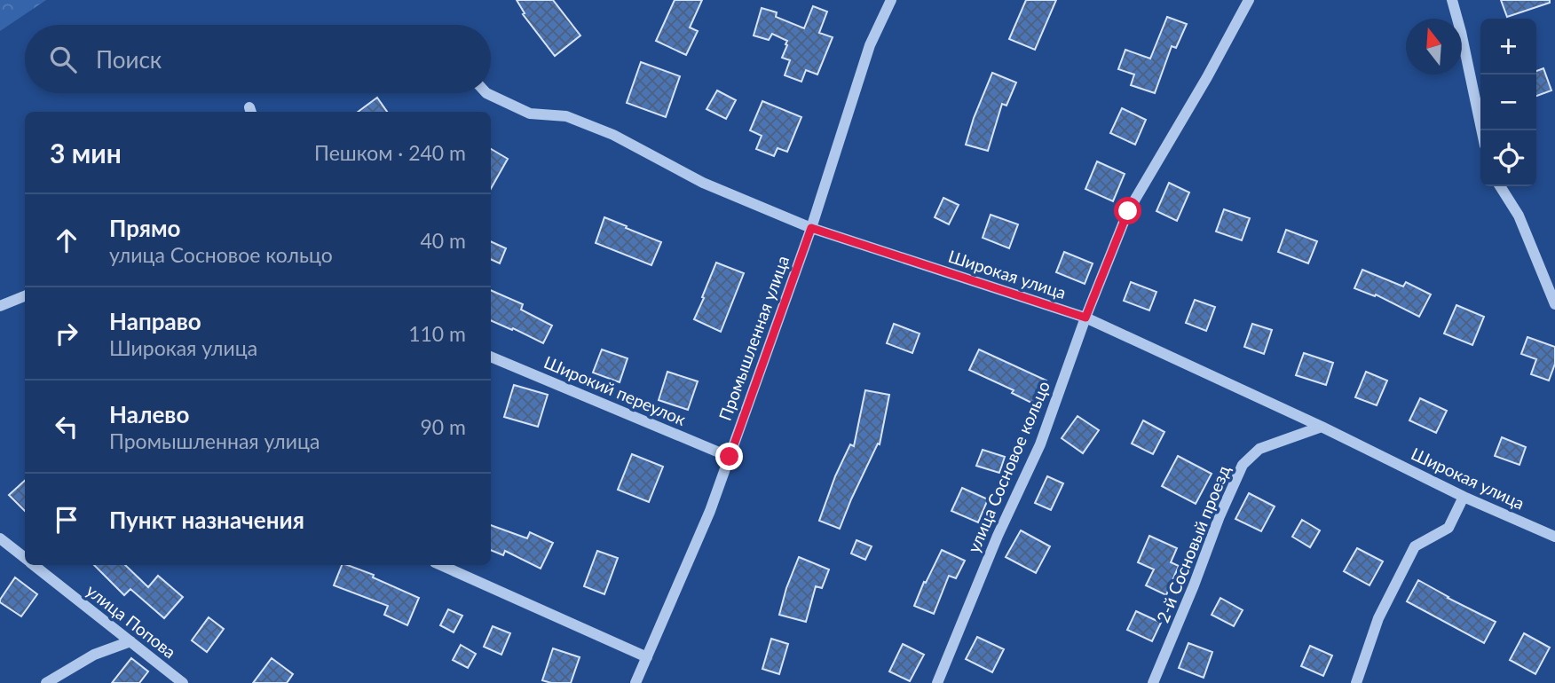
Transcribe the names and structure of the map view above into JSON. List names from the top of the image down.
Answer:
{
  "streets": {
    "street": [
      "Широкая улица",
      "Промышленная улица",
      "Широкий переулок",
      "улица Сосновое кольцо",
      "2-й Сосновый проезд",
      "улица Попова"
    ]
  },
  "crossings": [
    ["Широкая улица", "Промышленная улица"],
    ["Широкая улица", "улица Сосновое кольцо"],
    ["Широкая улица", "2-й Сосновый проезд"],
    ["Промышленная улица", "Широкий переулок"]
  ],
  "north": "top",
  "page": {
    "map_buttons": ["+", "−"],
    "search": "Поиск",
    "heading": ["3 мин", "Пешком · 240 m"],
    "list": [
      ["Прямо", "улица Сосновое кольцо", "40 m"],
      ["Направо", "Широкая улица", "110 m"],
      ["Налево", "Промышленная улица", "90 m"],
      "Пункт назначения"
    ]
  }
}
